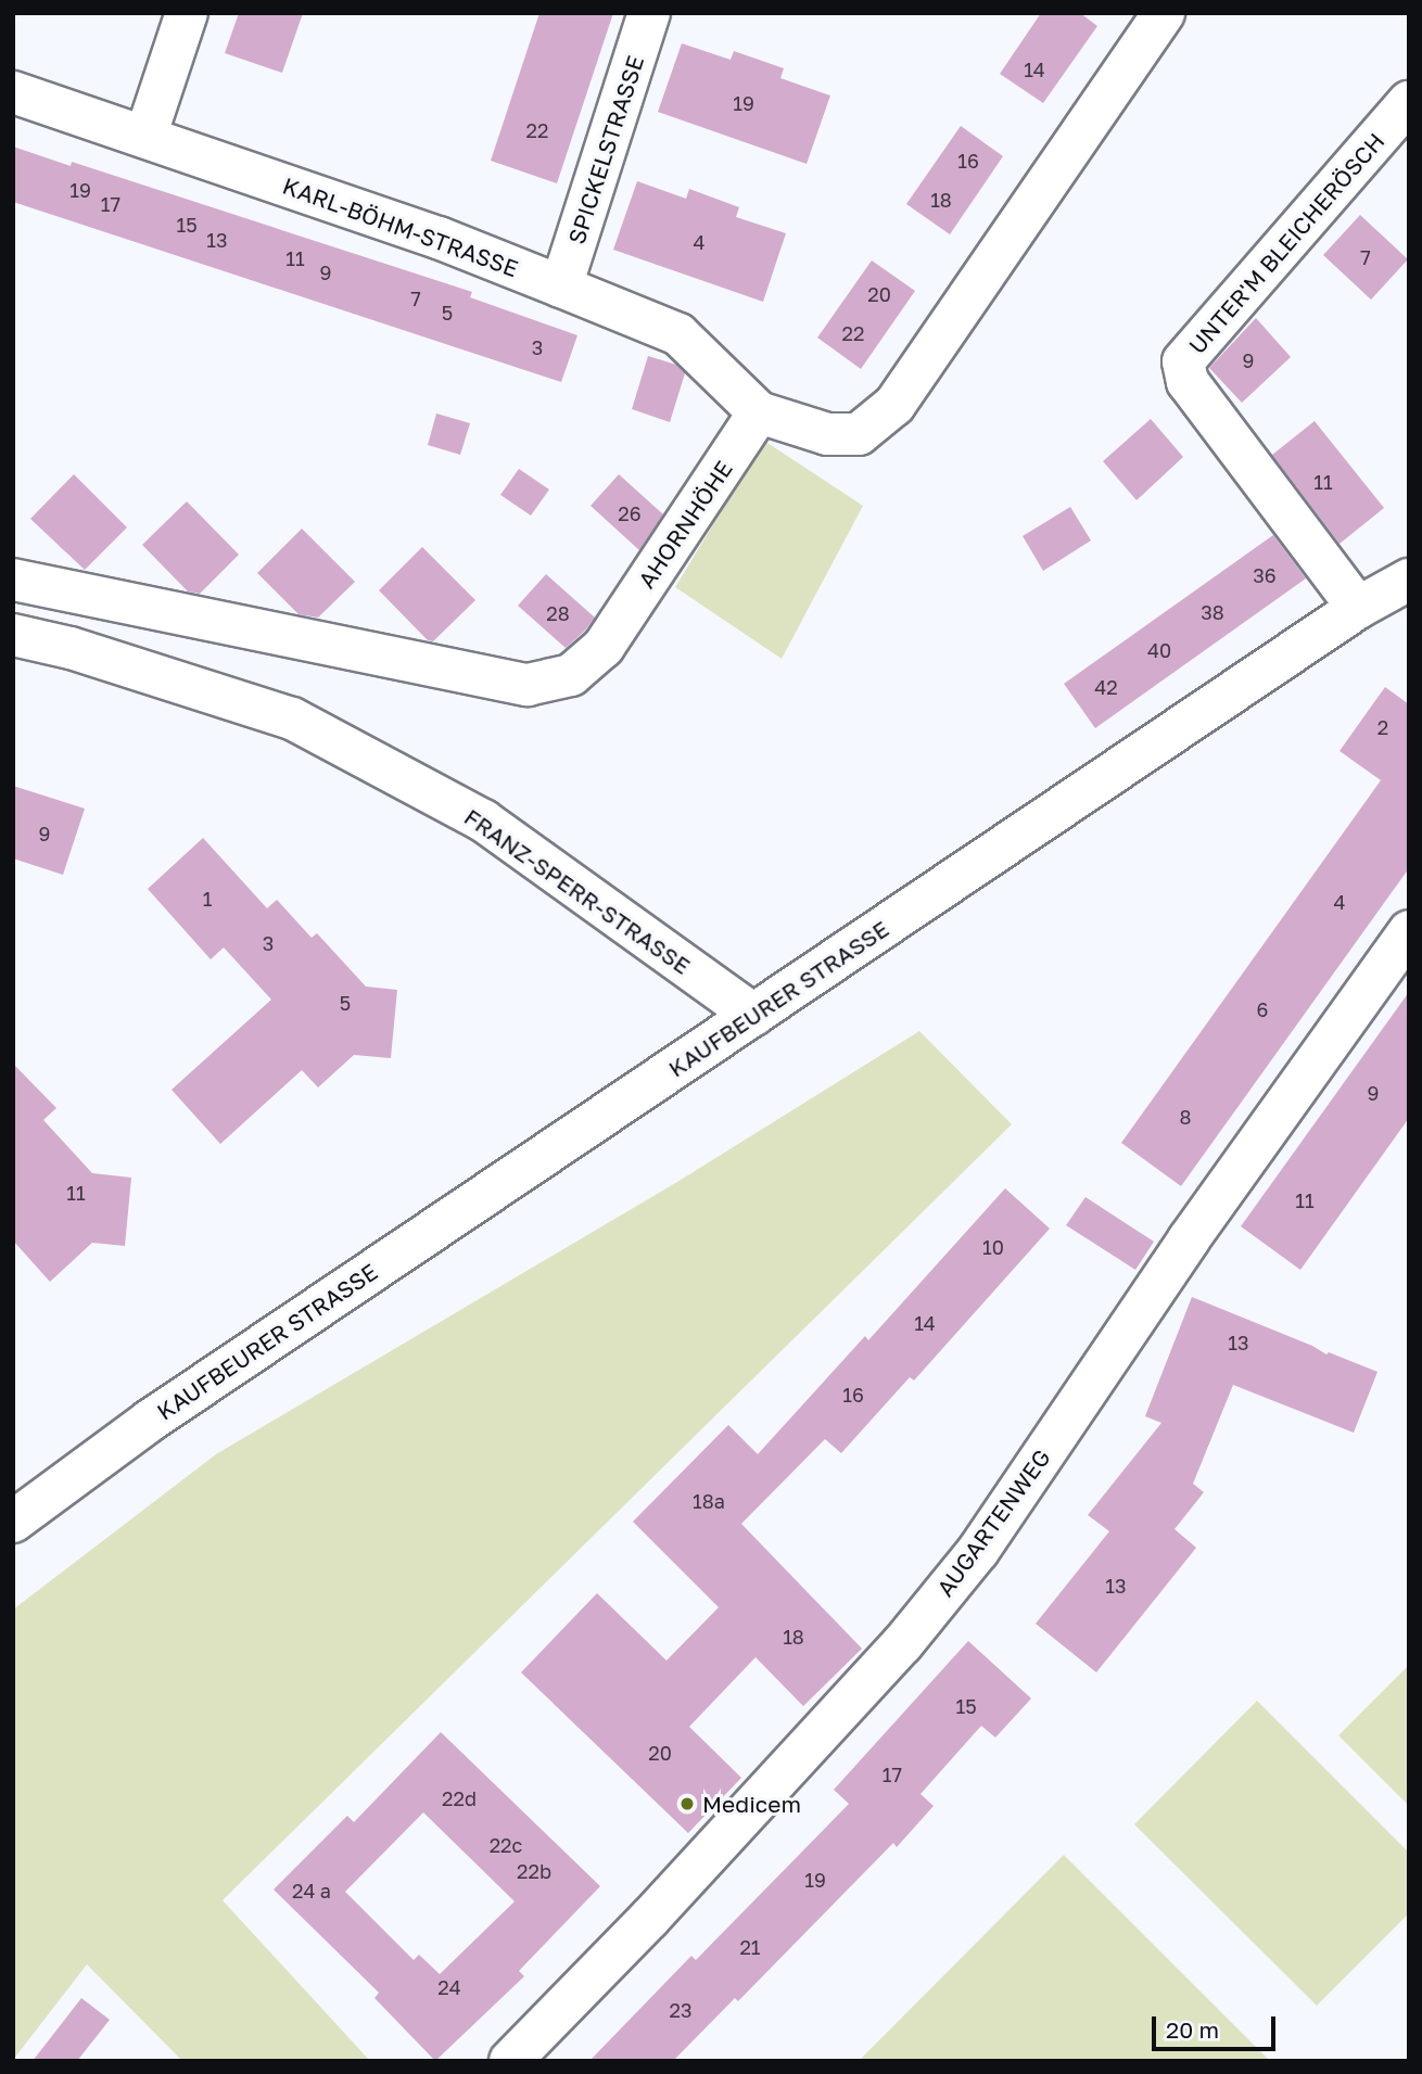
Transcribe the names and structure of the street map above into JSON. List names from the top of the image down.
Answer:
{
  "streets": {
    "street": [
      "SPICKELSTRASSE",
      "KARL-BÖHM-STRASSE",
      "UNTER'M BLEICHERÖSCH",
      "AHORNHÖHE",
      "FRANZ-SPERR-STRASSE",
      "KAUFBEURER STRASSE",
      "AUGARTENWEG"
    ]
  },
  "crossings": [
    ["SPICKELSTRASSE", "KARL-BÖHM-STRASSE"],
    ["KARL-BÖHM-STRASSE", "AHORNHÖHE"],
    ["UNTER'M BLEICHERÖSCH", "KAUFBEURER STRASSE"],
    ["FRANZ-SPERR-STRASSE", "KAUFBEURER STRASSE"]
  ],
  "places": ["Medicem"],
  "house_numbers": [
    "14",
    "19",
    "22",
    "16",
    "19",
    "18",
    "17",
    "15",
    "13",
    "4",
    "7",
    "11",
    "9",
    "20",
    "7",
    "5",
    "22",
    "3",
    "9",
    "11",
    "26",
    "36",
    "38",
    "28",
    "40",
    "42",
    "2",
    "9",
    "1",
    "4",
    "3",
    "5",
    "6",
    "9",
    "8",
    "11",
    "11",
    "10",
    "14",
    "13",
    "16",
    "18a",
    "13",
    "18",
    "15",
    "20",
    "17",
    "22d",
    "22c",
    "22b",
    "19",
    "24 a",
    "21",
    "24",
    "23"
  ],
  "scale_bar": "20 m"
}
